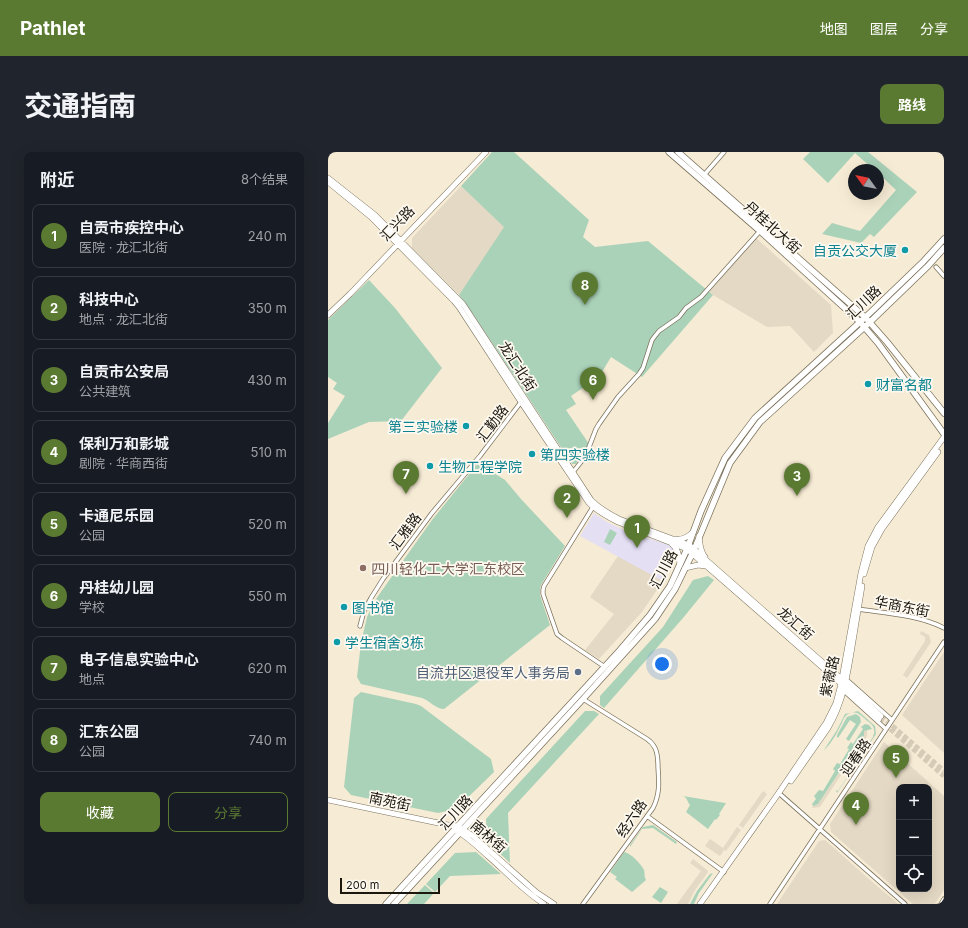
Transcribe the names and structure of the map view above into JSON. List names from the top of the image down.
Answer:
{
  "streets": {
    "main road": [
      "汇兴路",
      "丹桂北大街",
      "汇川路",
      "龙汇北街",
      "龙汇街",
      "紫薇路",
      "南苑街",
      "南林街"
    ],
    "street": [
      "汇勤路",
      "汇雅路",
      "华商东街",
      "迎春路",
      "经六路"
    ]
  },
  "crossings": [
    ["汇兴路", "龙汇北街"],
    ["丹桂北大街", "汇川路"],
    ["汇川路", "龙汇北街"],
    ["汇川路", "龙汇街"],
    ["汇川路", "经六路"],
    ["汇川路", "南林街"],
    ["龙汇北街", "汇勤路"],
    ["龙汇北街", "龙汇街"],
    ["汇勤路", "汇雅路"],
    ["华商东街", "紫薇路"],
    ["龙汇街", "紫薇路"],
    ["南苑街", "南林街"]
  ],
  "places": [
    "自贡公交大厦",
    "财富名都",
    "第三实验楼",
    "第四实验楼",
    "生物工程学院",
    "四川轻化工大学汇东校区",
    "图书馆",
    "学生宿舍3栋",
    "自流井区退役军人事务局"
  ],
  "scale_bar": "200 m",
  "north": "top left",
  "page": {
    "header": "Pathlet",
    "nav": ["地图", "图层", "分享"],
    "title": "交通指南",
    "buttons": [
      "路线",
      ["收藏", "分享"]
    ],
    "heading": ["附近", "8个结果"],
    "list": [
      {
        "mark": "1",
        "name": "自贡市疾控中心",
        "note": "医院 · 龙汇北街",
        "value": "240 m"
      },
      {
        "mark": "2",
        "name": "科技中心",
        "note": "地点 · 龙汇北街",
        "value": "350 m"
      },
      {
        "mark": "3",
        "name": "自贡市公安局",
        "note": "公共建筑",
        "value": "430 m"
      },
      {
        "mark": "4",
        "name": "保利万和影城",
        "note": "剧院 · 华商西街",
        "value": "510 m"
      },
      {
        "mark": "5",
        "name": "卡通尼乐园",
        "note": "公园",
        "value": "520 m"
      },
      {
        "mark": "6",
        "name": "丹桂幼儿园",
        "note": "学校",
        "value": "550 m"
      },
      {
        "mark": "7",
        "name": "电子信息实验中心",
        "note": "地点",
        "value": "620 m"
      },
      {
        "mark": "8",
        "name": "汇东公园",
        "note": "公园",
        "value": "740 m"
      }
    ],
    "pins": [
      "8",
      "6",
      "7",
      "3",
      "2",
      "1",
      "5",
      "4"
    ],
    "map_buttons": ["+", "−"],
    "scale": "200 m"
  }
}
